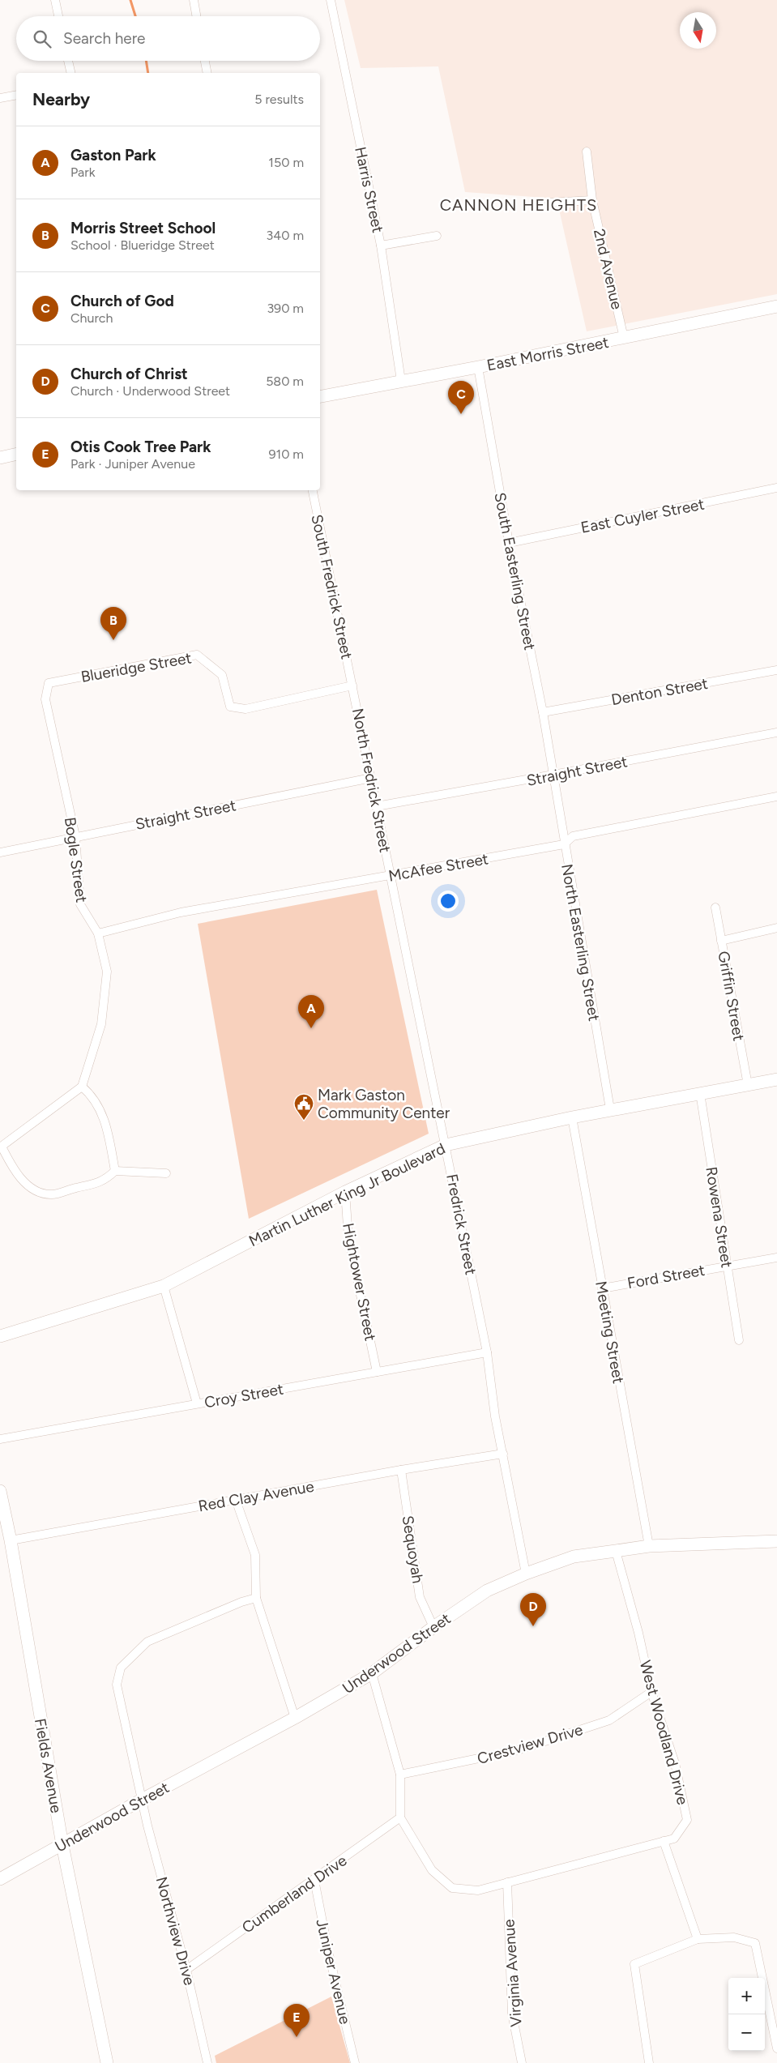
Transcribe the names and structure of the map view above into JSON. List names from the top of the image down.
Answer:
{
  "streets": {
    "street": [
      "Harris Street",
      "2nd Avenue",
      "East Morris Street",
      "East Cuyler Street",
      "South Easterling Street",
      "South Fredrick Street",
      "Blueridge Street",
      "Denton Street",
      "Straight Street",
      "North Fredrick Street",
      "Bogle Street",
      "McAfee Street",
      "North Easterling Street",
      "Griffin Street",
      "Martin Luther King Jr Boulevard",
      "Rowena Street",
      "Fredrick Street",
      "Ford Street",
      "Hightower Street",
      "Meeting Street",
      "Croy Street",
      "Red Clay Avenue",
      "Sequoyah",
      "Underwood Street",
      "West Woodland Drive",
      "Crestview Drive",
      "Fields Avenue",
      "Cumberland Drive",
      "Northview Drive",
      "Juniper Avenue",
      "Virginia Avenue"
    ]
  },
  "crossings": [
    ["Harris Street", "East Morris Street"],
    ["2nd Avenue", "East Morris Street"],
    ["East Morris Street", "South Easterling Street"],
    ["East Cuyler Street", "South Easterling Street"],
    ["South Easterling Street", "Denton Street"],
    ["South Easterling Street", "Straight Street"],
    ["South Easterling Street", "North Easterling Street"],
    ["South Fredrick Street", "Blueridge Street"],
    ["South Fredrick Street", "North Fredrick Street"],
    ["Blueridge Street", "North Fredrick Street"],
    ["Blueridge Street", "Bogle Street"],
    ["Straight Street", "North Fredrick Street"],
    ["Straight Street", "Bogle Street"],
    ["Straight Street", "North Easterling Street"],
    ["North Fredrick Street", "McAfee Street"],
    ["North Fredrick Street", "Fredrick Street"],
    ["Bogle Street", "McAfee Street"],
    ["McAfee Street", "North Easterling Street"],
    ["McAfee Street", "Fredrick Street"],
    ["North Easterling Street", "Martin Luther King Jr Boulevard"],
    ["Griffin Street", "Martin Luther King Jr Boulevard"],
    ["Martin Luther King Jr Boulevard", "Rowena Street"],
    ["Martin Luther King Jr Boulevard", "Fredrick Street"],
    ["Martin Luther King Jr Boulevard", "Hightower Street"],
    ["Martin Luther King Jr Boulevard", "Meeting Street"],
    ["Rowena Street", "Ford Street"],
    ["Fredrick Street", "Croy Street"],
    ["Fredrick Street", "Red Clay Avenue"],
    ["Fredrick Street", "Underwood Street"],
    ["Ford Street", "Meeting Street"],
    ["Hightower Street", "Croy Street"],
    ["Meeting Street", "Underwood Street"],
    ["Red Clay Avenue", "Sequoyah"],
    ["Red Clay Avenue", "Fields Avenue"],
    ["Sequoyah", "Underwood Street"],
    ["Underwood Street", "West Woodland Drive"],
    ["Underwood Street", "Fields Avenue"],
    ["Underwood Street", "Northview Drive"],
    ["West Woodland Drive", "Crestview Drive"],
    ["West Woodland Drive", "Cumberland Drive"],
    ["West Woodland Drive", "Virginia Avenue"],
    ["Cumberland Drive", "Northview Drive"],
    ["Cumberland Drive", "Juniper Avenue"]
  ],
  "districts": ["CANNON HEIGHTS"],
  "places": {
    "public building": ["Mark Gaston Community Center"]
  },
  "north": "bottom",
  "page": {
    "search": "Search here",
    "heading": ["Nearby", "5 results"],
    "list": [
      {
        "mark": "A",
        "name": "Gaston Park",
        "note": "Park",
        "value": "150 m"
      },
      {
        "mark": "B",
        "name": "Morris Street School",
        "note": "School · Blueridge Street",
        "value": "340 m"
      },
      {
        "mark": "C",
        "name": "Church of God",
        "note": "Church",
        "value": "390 m"
      },
      {
        "mark": "D",
        "name": "Church of Christ",
        "note": "Church · Underwood Street",
        "value": "580 m"
      },
      {
        "mark": "E",
        "name": "Otis Cook Tree Park",
        "note": "Park · Juniper Avenue",
        "value": "910 m"
      }
    ],
    "pins": [
      "C",
      "B",
      "A",
      "D",
      "E"
    ],
    "map_buttons": ["+", "−"]
  }
}
